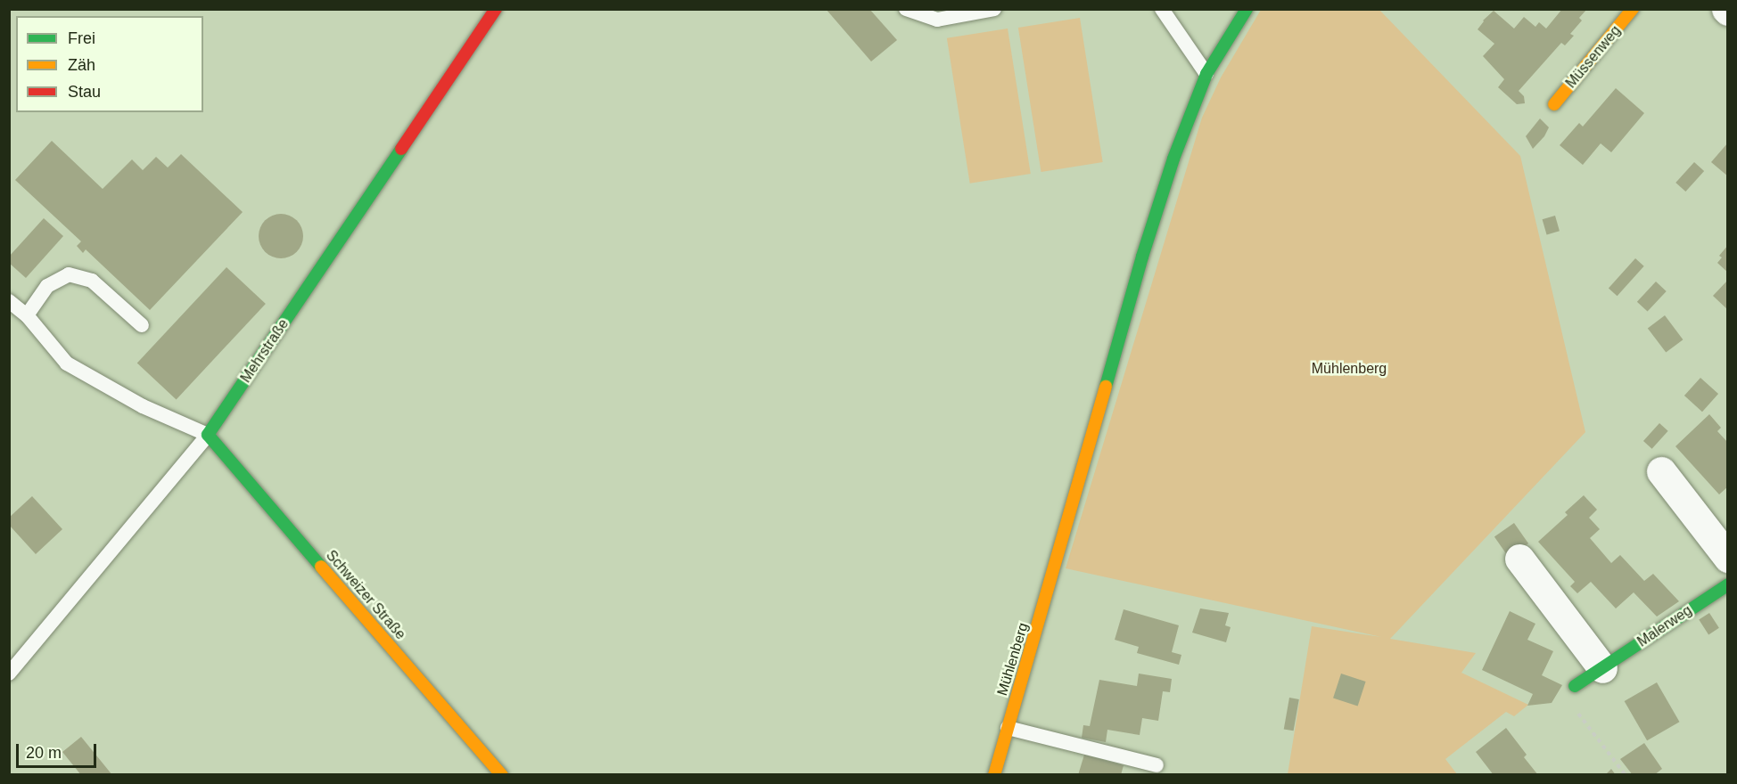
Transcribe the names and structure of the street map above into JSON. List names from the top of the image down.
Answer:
{
  "streets": {
    "street": [
      "Müssenweg",
      "Mehrstraße",
      "Schweizer Straße",
      "Malerweg",
      "Mühlenberg"
    ]
  },
  "crossings": [
    ["Mehrstraße", "Schweizer Straße"]
  ],
  "parks": ["Mühlenberg"],
  "legend": ["Frei", "Zäh", "Stau"],
  "scale_bar": "20 m"
}
